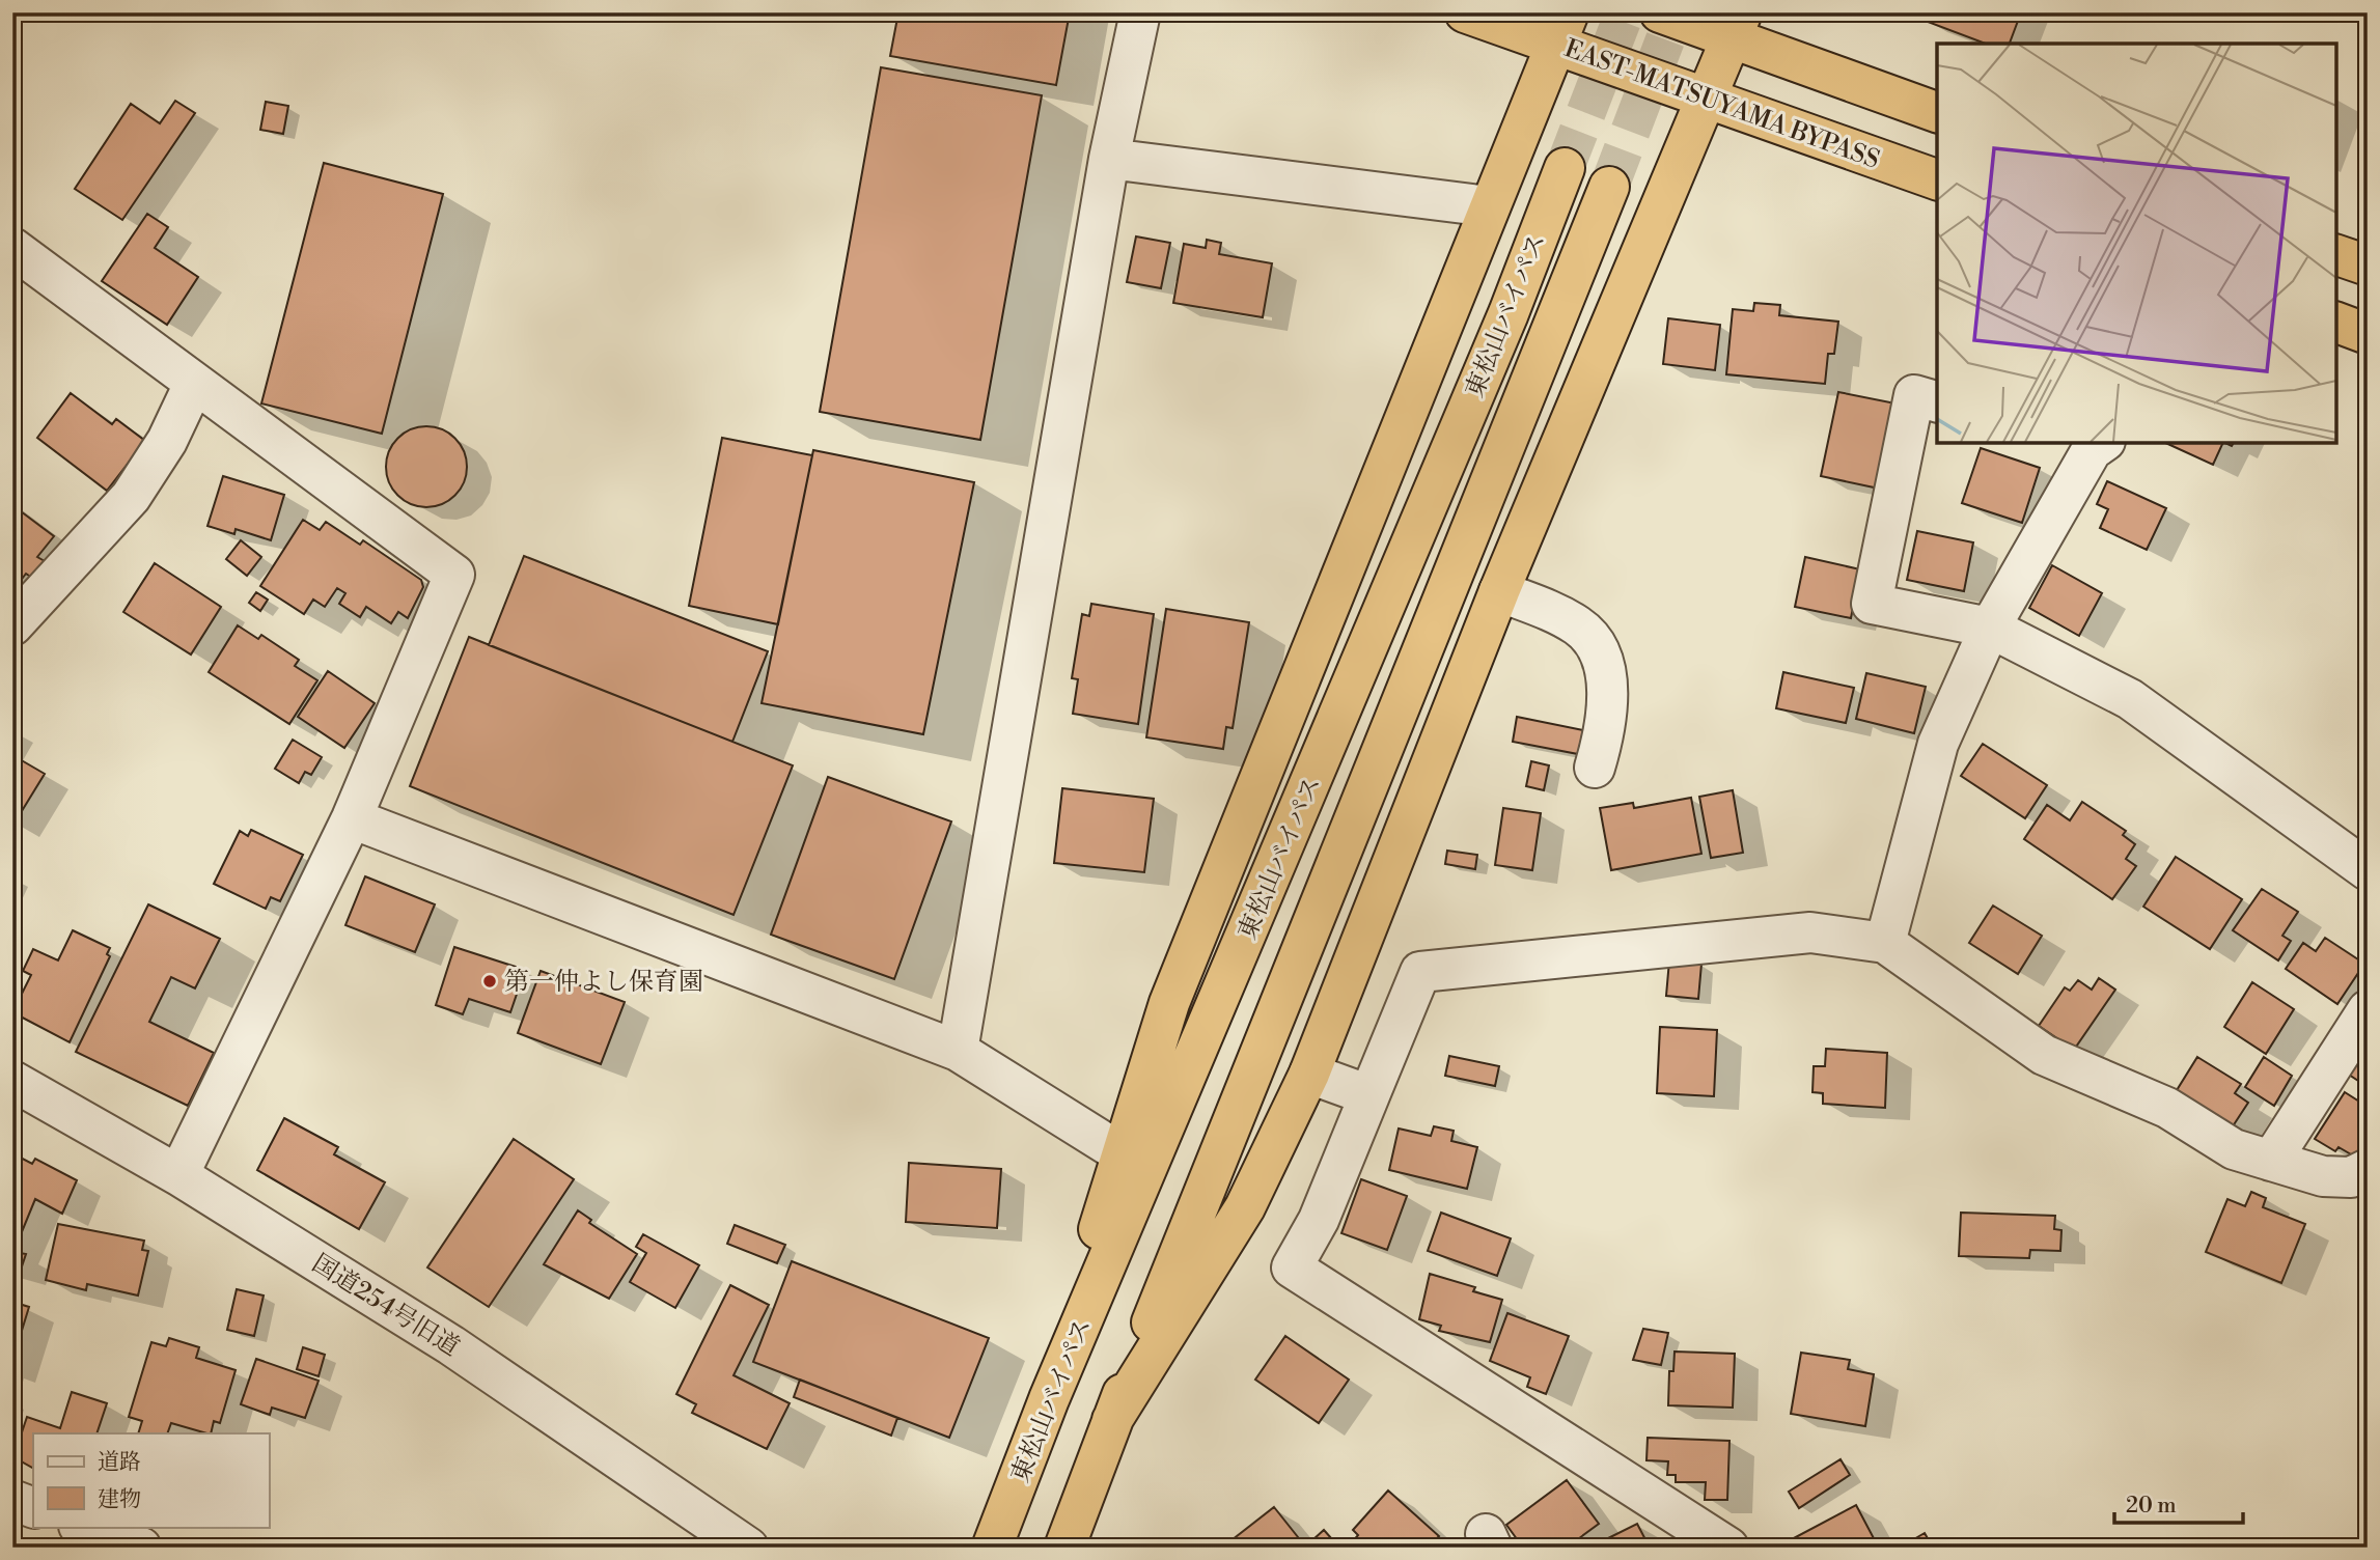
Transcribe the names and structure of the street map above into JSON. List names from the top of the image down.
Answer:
{
  "streets": {
    "highway": ["EAST-MATSUYAMA BYPASS", "東松山バイパス"],
    "street": ["国道254号旧道"]
  },
  "places": ["第一仲よし保育園"],
  "legend": ["道路", "建物"],
  "scale_bar": "20 m"
}
